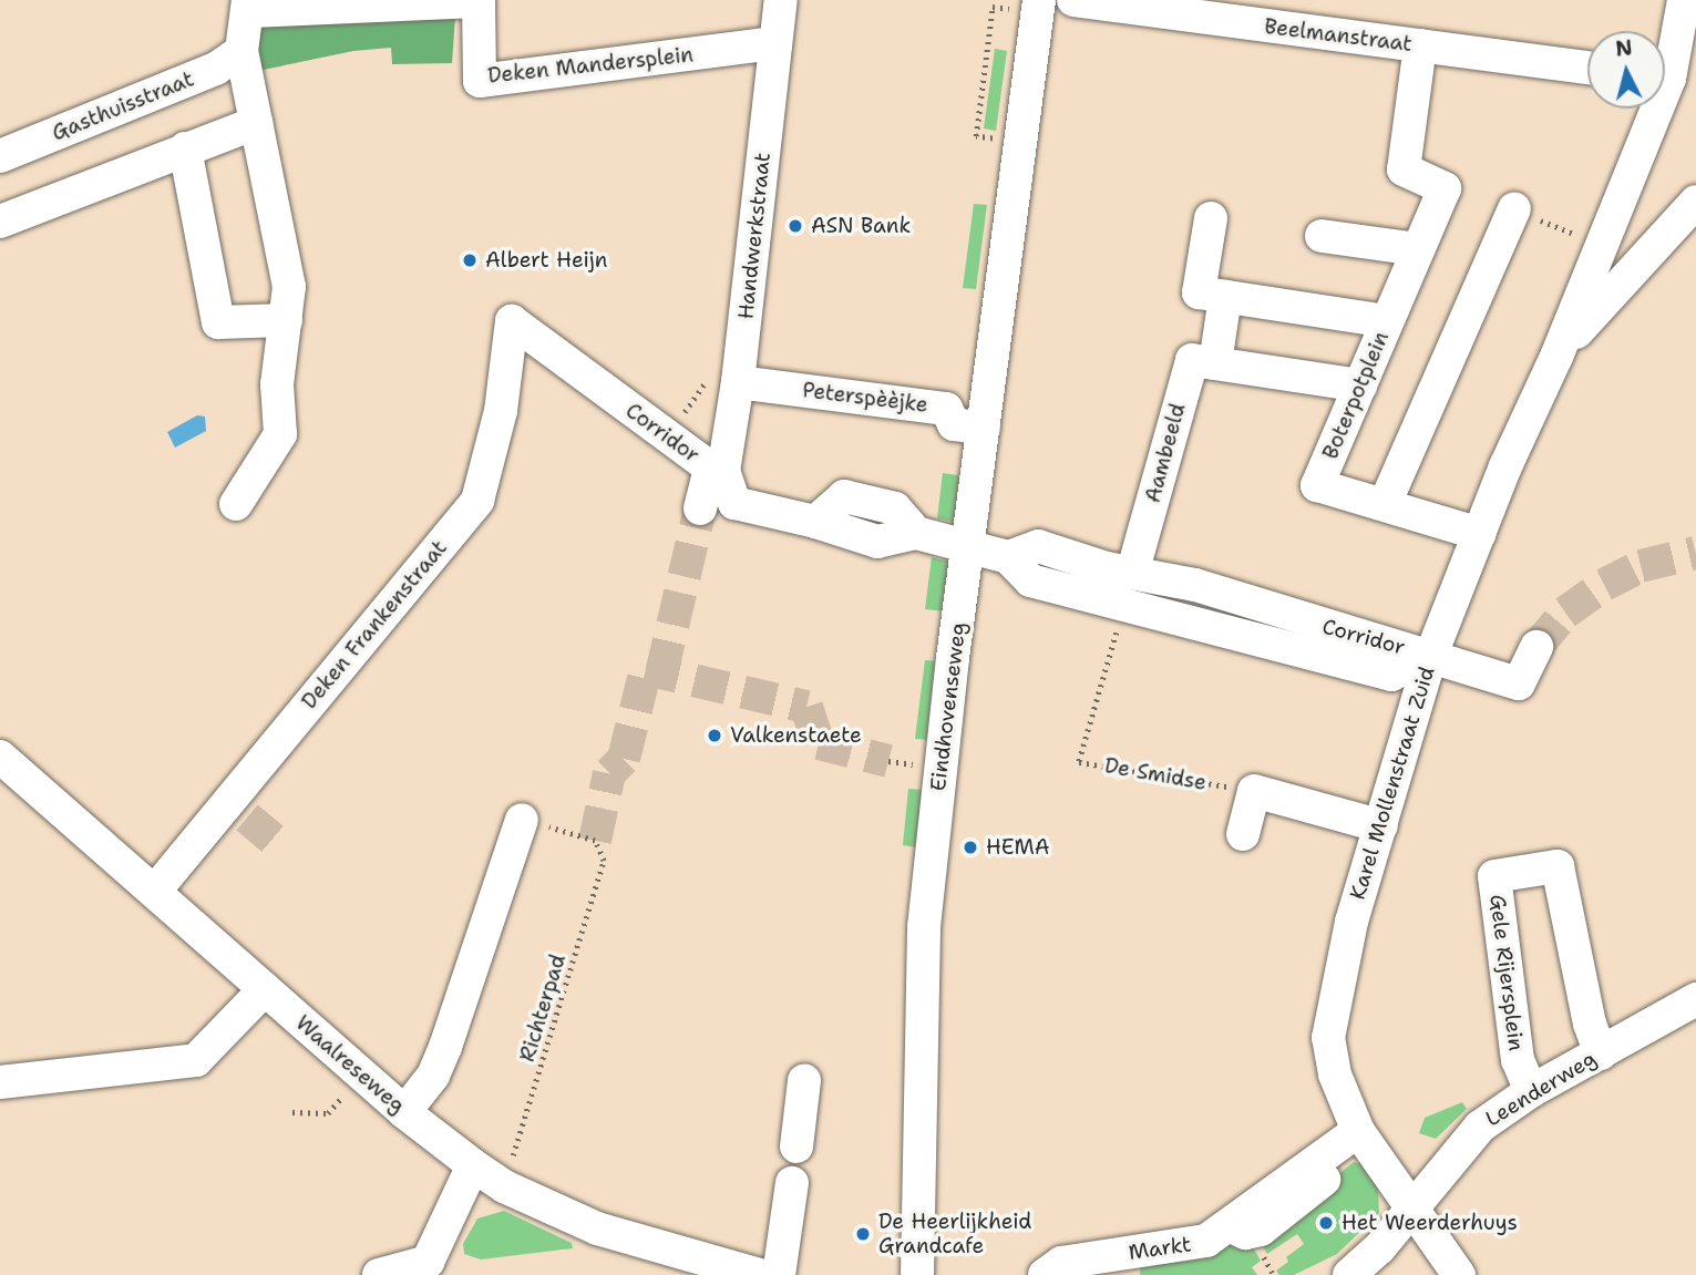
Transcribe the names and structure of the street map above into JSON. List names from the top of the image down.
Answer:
{
  "streets": {
    "street": [
      "Beelmanstraat",
      "Deken Mandersplein",
      "Gasthuisstraat",
      "Handwerkstraat",
      "Boterpotplein",
      "Peterspèèjke",
      "Corridor",
      "Aambeeld",
      "Deken Frankenstraat",
      "Eindhovenseweg",
      "Karel Mollenstraat Zuid",
      "Gele Rijersplein",
      "Waalreseweg",
      "Leenderweg",
      "Markt"
    ],
    "path": ["De Smidse", "Richterpad"]
  },
  "crossings": [
    ["Beelmanstraat", "Boterpotplein"],
    ["Deken Mandersplein", "Handwerkstraat"],
    ["Handwerkstraat", "Peterspèèjke"],
    ["Handwerkstraat", "Corridor"],
    ["Boterpotplein", "Karel Mollenstraat Zuid"],
    ["Peterspèèjke", "Eindhovenseweg"],
    ["Corridor", "Aambeeld"],
    ["Corridor", "Deken Frankenstraat"],
    ["Corridor", "Eindhovenseweg"],
    ["Corridor", "De Smidse"],
    ["Corridor", "Karel Mollenstraat Zuid"],
    ["Deken Frankenstraat", "Waalreseweg"],
    ["Karel Mollenstraat Zuid", "Leenderweg"],
    ["Karel Mollenstraat Zuid", "Markt"],
    ["Gele Rijersplein", "Leenderweg"],
    ["Richterpad", "Waalreseweg"]
  ],
  "places": [
    "ASN Bank",
    "Albert Heijn",
    "Valkenstaete",
    "HEMA",
    "Het Weerderhuys",
    "De Heerlijkheid Grandcafe"
  ],
  "north": "top"
}
